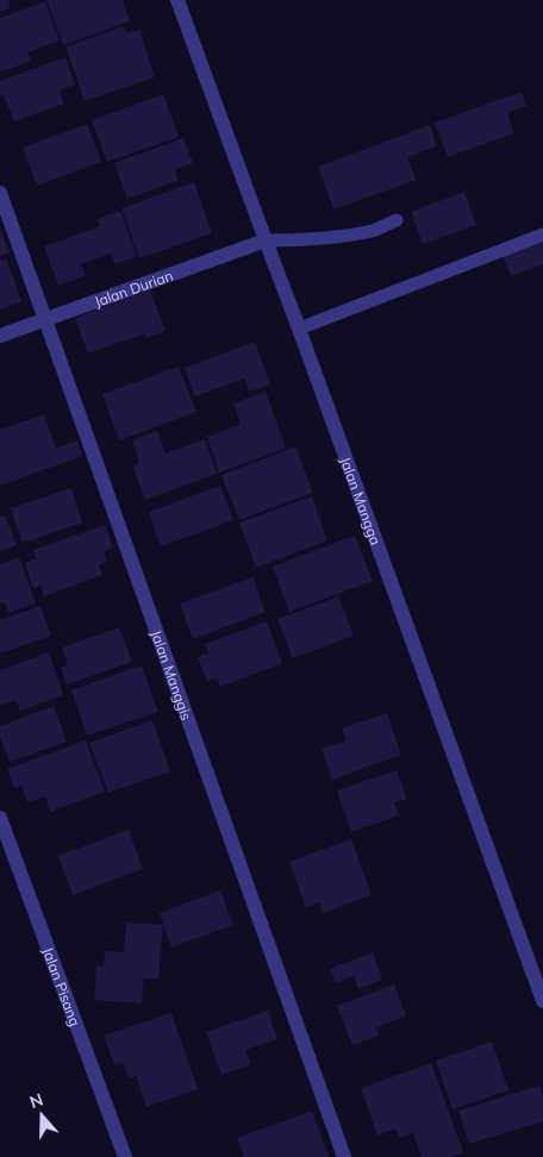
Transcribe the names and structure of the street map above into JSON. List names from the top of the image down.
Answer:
{
  "streets": {
    "street": [
      "Jalan Durian",
      "Jalan Mangga",
      "Jalan Manggis",
      "Jalan Pisang"
    ]
  },
  "crossings": [
    ["Jalan Durian", "Jalan Mangga"],
    ["Jalan Durian", "Jalan Manggis"]
  ],
  "north": "top"
}
